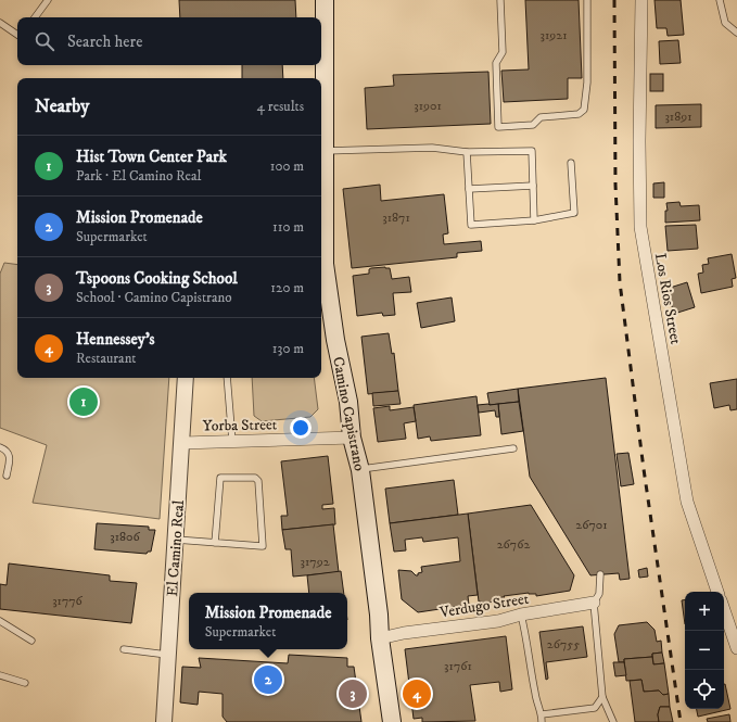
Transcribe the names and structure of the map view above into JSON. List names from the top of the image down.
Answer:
{
  "streets": {
    "main road": ["Camino Capistrano"],
    "street": [
      "Los Rios Street",
      "Yorba Street",
      "El Camino Real",
      "Verdugo Street"
    ]
  },
  "crossings": [
    ["Camino Capistrano", "Yorba Street"],
    ["Camino Capistrano", "Verdugo Street"],
    ["Yorba Street", "El Camino Real"]
  ],
  "house_numbers": [
    "31921",
    "31901",
    "31891",
    "31871",
    "26701",
    "31806",
    "26762",
    "31792",
    "31776",
    "26755",
    "31761"
  ],
  "page": {
    "search": "Search here",
    "heading": ["Nearby", "4 results"],
    "list": [
      {
        "mark": "1",
        "name": "Hist Town Center Park",
        "note": "Park · El Camino Real",
        "value": "100 m"
      },
      {
        "mark": "2",
        "name": "Mission Promenade",
        "note": "Supermarket",
        "value": "110 m"
      },
      {
        "mark": "3",
        "name": "Tspoons Cooking School",
        "note": "School · Camino Capistrano",
        "value": "120 m"
      },
      {
        "mark": "4",
        "name": "Hennessey's",
        "note": "Restaurant",
        "value": "130 m"
      }
    ],
    "pins": [
      "1",
      "2",
      "3",
      "4"
    ],
    "map_buttons": ["+", "−"],
    "popup": ["Mission Promenade", "Supermarket"]
  }
}
